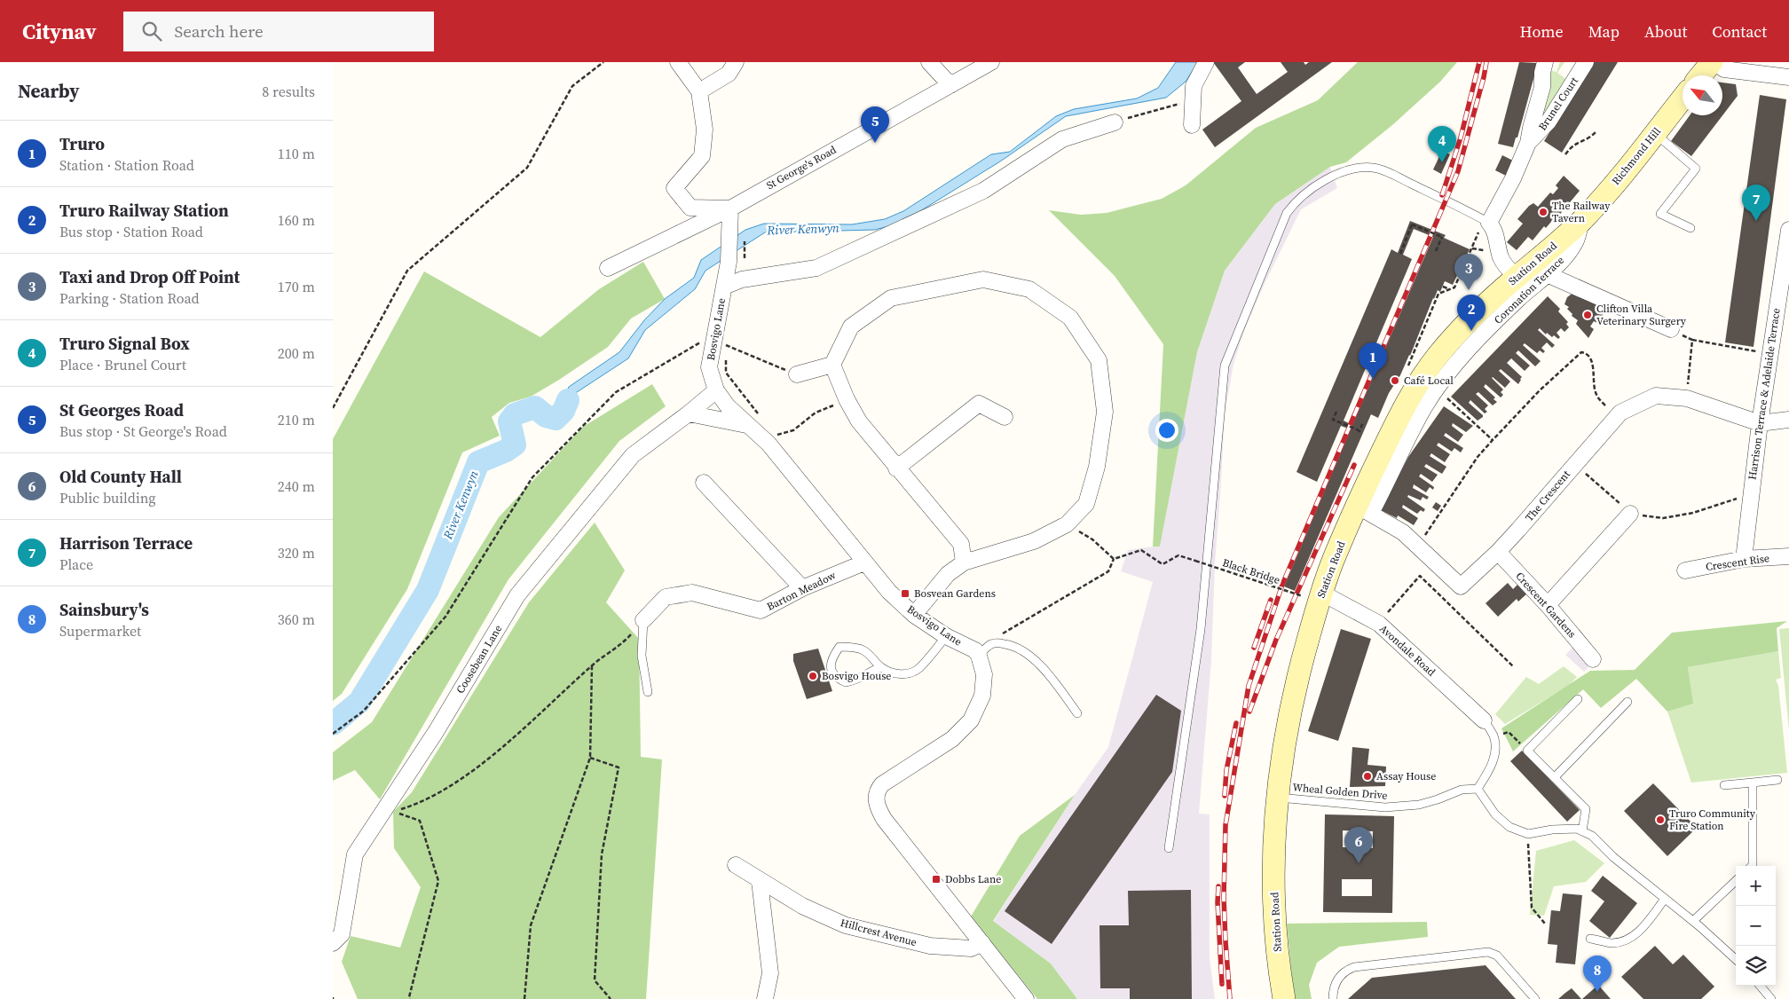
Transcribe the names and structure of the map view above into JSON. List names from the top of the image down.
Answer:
{
  "streets": {
    "street": [
      "Brunel Court",
      "Richmond Hill",
      "St George's Road",
      "Station Road",
      "Coronation Terrace",
      "Bosvigo Lane",
      "Harrison Terrace & Adelaide Terrace",
      "The Crescent",
      "Crescent Rise",
      "Barton Meadow",
      "Crescent Gardens",
      "Avondale Road",
      "Coosebean Lane",
      "Hillcrest Avenue"
    ],
    "lane": ["Wheal Golden Drive"],
    "path": ["Black Bridge"]
  },
  "crossings": [
    ["Richmond Hill", "Station Road"],
    ["Richmond Hill", "Coronation Terrace"],
    ["St George's Road", "Bosvigo Lane"],
    ["Station Road", "Coronation Terrace"],
    ["Station Road", "The Crescent"],
    ["Station Road", "Black Bridge"],
    ["Station Road", "Avondale Road"],
    ["Station Road", "Wheal Golden Drive"],
    ["Coronation Terrace", "The Crescent"],
    ["Bosvigo Lane", "Barton Meadow"],
    ["Bosvigo Lane", "Coosebean Lane"],
    ["Harrison Terrace & Adelaide Terrace", "The Crescent"],
    ["Harrison Terrace & Adelaide Terrace", "Crescent Rise"],
    ["The Crescent", "Crescent Gardens"],
    ["Black Bridge", "Avondale Road"]
  ],
  "water": ["River Kenwyn"],
  "places": {
    "other": [
      "The Railway Tavern",
      "Clifton Villa Veterinary Surgery",
      "Café Local",
      "Bosvigo House",
      "Assay House",
      "Truro Community Fire Station"
    ],
    "transit": ["Bosvean Gardens", "Dobbs Lane"]
  },
  "north": "top left",
  "page": {
    "header": "Citynav",
    "search": "Search here",
    "nav": [
      "Home",
      "Map",
      "About",
      "Contact"
    ],
    "heading": ["Nearby", "8 results"],
    "pins": [
      "5",
      "4",
      "7",
      "3",
      "2",
      "1",
      "6",
      "8"
    ],
    "list": [
      {
        "mark": "1",
        "name": "Truro",
        "note": "Station · Station Road",
        "value": "110 m"
      },
      {
        "mark": "2",
        "name": "Truro Railway Station",
        "note": "Bus stop · Station Road",
        "value": "160 m"
      },
      {
        "mark": "3",
        "name": "Taxi and Drop Off Point",
        "note": "Parking · Station Road",
        "value": "170 m"
      },
      {
        "mark": "4",
        "name": "Truro Signal Box",
        "note": "Place · Brunel Court",
        "value": "200 m"
      },
      {
        "mark": "5",
        "name": "St Georges Road",
        "note": "Bus stop · St George's Road",
        "value": "210 m"
      },
      {
        "mark": "6",
        "name": "Old County Hall",
        "note": "Public building",
        "value": "240 m"
      },
      {
        "mark": "7",
        "name": "Harrison Terrace",
        "note": "Place",
        "value": "320 m"
      },
      {
        "mark": "8",
        "name": "Sainsbury's",
        "note": "Supermarket",
        "value": "360 m"
      }
    ],
    "map_buttons": ["+", "−"]
  }
}
